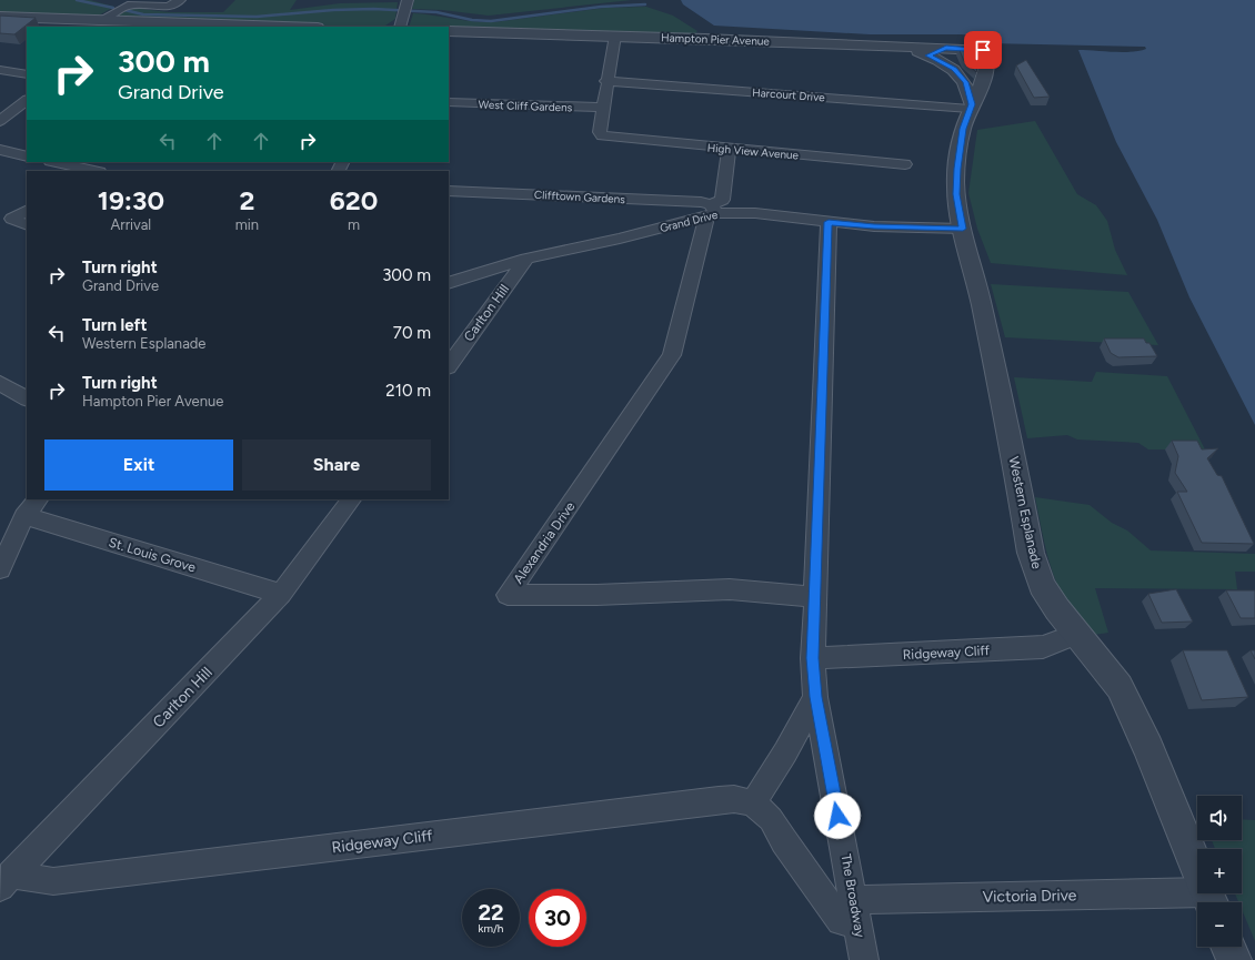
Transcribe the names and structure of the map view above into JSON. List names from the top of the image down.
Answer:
{
  "streets": {
    "street": [
      "Hampton Pier Avenue",
      "Harcourt Drive",
      "West Cliff Gardens",
      "High View Avenue",
      "Clifftown Gardens",
      "Grand Drive",
      "Carlton Hill",
      "Western Esplanade",
      "Alexandria Drive",
      "St. Louis Grove",
      "Ridgeway Cliff",
      "The Broadway",
      "Victoria Drive"
    ]
  },
  "crossings": [
    ["Hampton Pier Avenue", "Western Esplanade"],
    ["Harcourt Drive", "Western Esplanade"],
    ["West Cliff Gardens", "High View Avenue"],
    ["Clifftown Gardens", "Grand Drive"],
    ["Clifftown Gardens", "Alexandria Drive"],
    ["Grand Drive", "Carlton Hill"],
    ["Grand Drive", "Western Esplanade"],
    ["Grand Drive", "Alexandria Drive"],
    ["Grand Drive", "The Broadway"],
    ["Carlton Hill", "St. Louis Grove"],
    ["Carlton Hill", "Ridgeway Cliff"],
    ["Western Esplanade", "Ridgeway Cliff"],
    ["Western Esplanade", "Victoria Drive"],
    ["Alexandria Drive", "The Broadway"],
    ["Ridgeway Cliff", "The Broadway"],
    ["The Broadway", "Victoria Drive"]
  ],
  "page": {
    "turn": ["300 m", "Grand Drive"],
    "eta": [
      "19:30",
      "Arrival",
      "2",
      "min",
      "620",
      "m"
    ],
    "list": [
      {
        "name": "Turn right",
        "note": "Grand Drive",
        "value": "300 m"
      },
      {
        "name": "Turn left",
        "note": "Western Esplanade",
        "value": "70 m"
      },
      {
        "name": "Turn right",
        "note": "Hampton Pier Avenue",
        "value": "210 m"
      }
    ],
    "buttons": ["Exit", "Share"],
    "map_buttons": ["+", "−"],
    "speed": "22 km/h",
    "limit": "30"
  }
}
